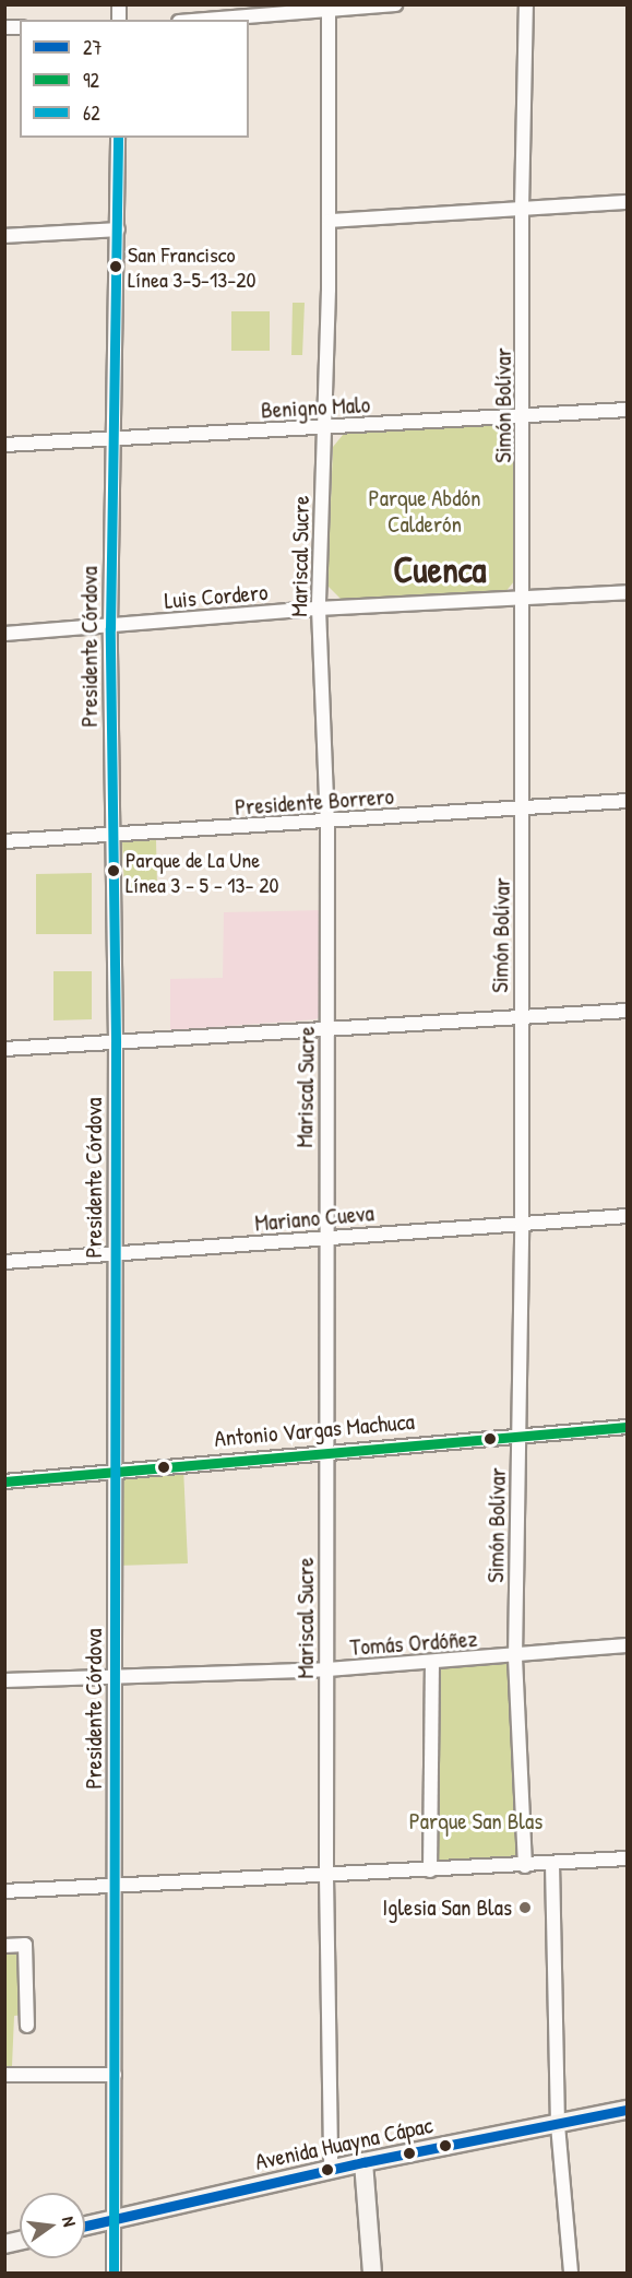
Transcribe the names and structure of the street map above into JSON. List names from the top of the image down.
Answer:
{
  "streets": {
    "street": [
      "Simón Bolívar",
      "Benigno Malo",
      "Mariscal Sucre",
      "Luis Cordero",
      "Presidente Córdova",
      "Presidente Borrero",
      "Mariano Cueva",
      "Antonio Vargas Machuca",
      "Tomás Ordóñez",
      "Avenida Huayna Cápac"
    ]
  },
  "crossings": [
    ["Simón Bolívar", "Benigno Malo"],
    ["Simón Bolívar", "Luis Cordero"],
    ["Simón Bolívar", "Presidente Borrero"],
    ["Simón Bolívar", "Mariano Cueva"],
    ["Simón Bolívar", "Antonio Vargas Machuca"],
    ["Simón Bolívar", "Tomás Ordóñez"],
    ["Benigno Malo", "Mariscal Sucre"],
    ["Benigno Malo", "Presidente Córdova"],
    ["Mariscal Sucre", "Luis Cordero"],
    ["Mariscal Sucre", "Presidente Borrero"],
    ["Mariscal Sucre", "Mariano Cueva"],
    ["Mariscal Sucre", "Antonio Vargas Machuca"],
    ["Mariscal Sucre", "Tomás Ordóñez"],
    ["Mariscal Sucre", "Avenida Huayna Cápac"],
    ["Luis Cordero", "Presidente Córdova"],
    ["Presidente Córdova", "Presidente Borrero"],
    ["Presidente Córdova", "Mariano Cueva"],
    ["Presidente Córdova", "Antonio Vargas Machuca"],
    ["Presidente Córdova", "Tomás Ordóñez"],
    ["Presidente Córdova", "Avenida Huayna Cápac"]
  ],
  "districts": ["Cuenca"],
  "parks": ["Parque Abdón Calderón", "Parque San Blas"],
  "places": ["San Francisco Línea 3-5-13-20", "Parque de La Une Línea 3 - 5 - 13- 20", "Iglesia San Blas"],
  "lines": ["transit line 62", "transit line 92", "transit line 27"],
  "legend": ["27", "92", "62"],
  "north": "right"
}
